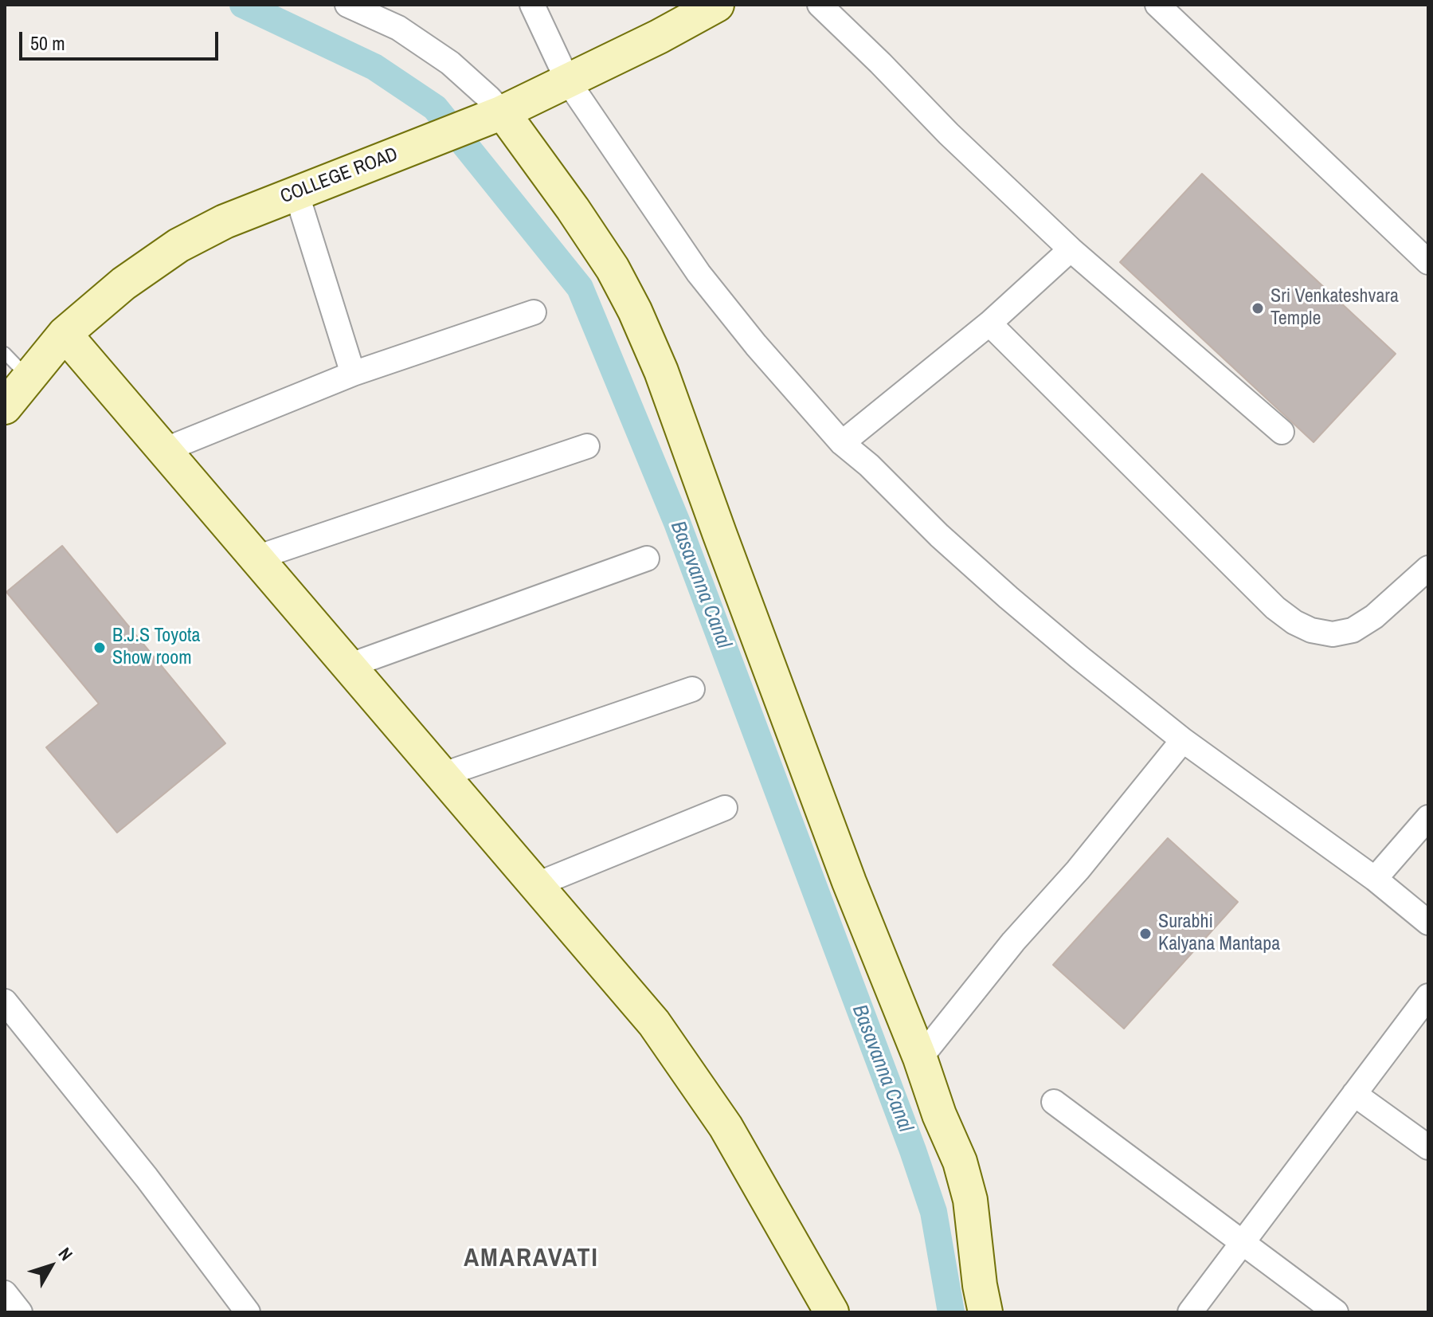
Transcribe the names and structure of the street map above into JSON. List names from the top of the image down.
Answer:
{
  "streets": {
    "street": ["COLLEGE ROAD"]
  },
  "districts": ["AMARAVATI"],
  "water": ["Basavanna Canal"],
  "places": ["Sri Venkateshvara Temple", "B.J.S Toyota Show room", "Surabhi Kalyana Mantapa"],
  "scale_bar": "50 m",
  "north": "top right"
}
